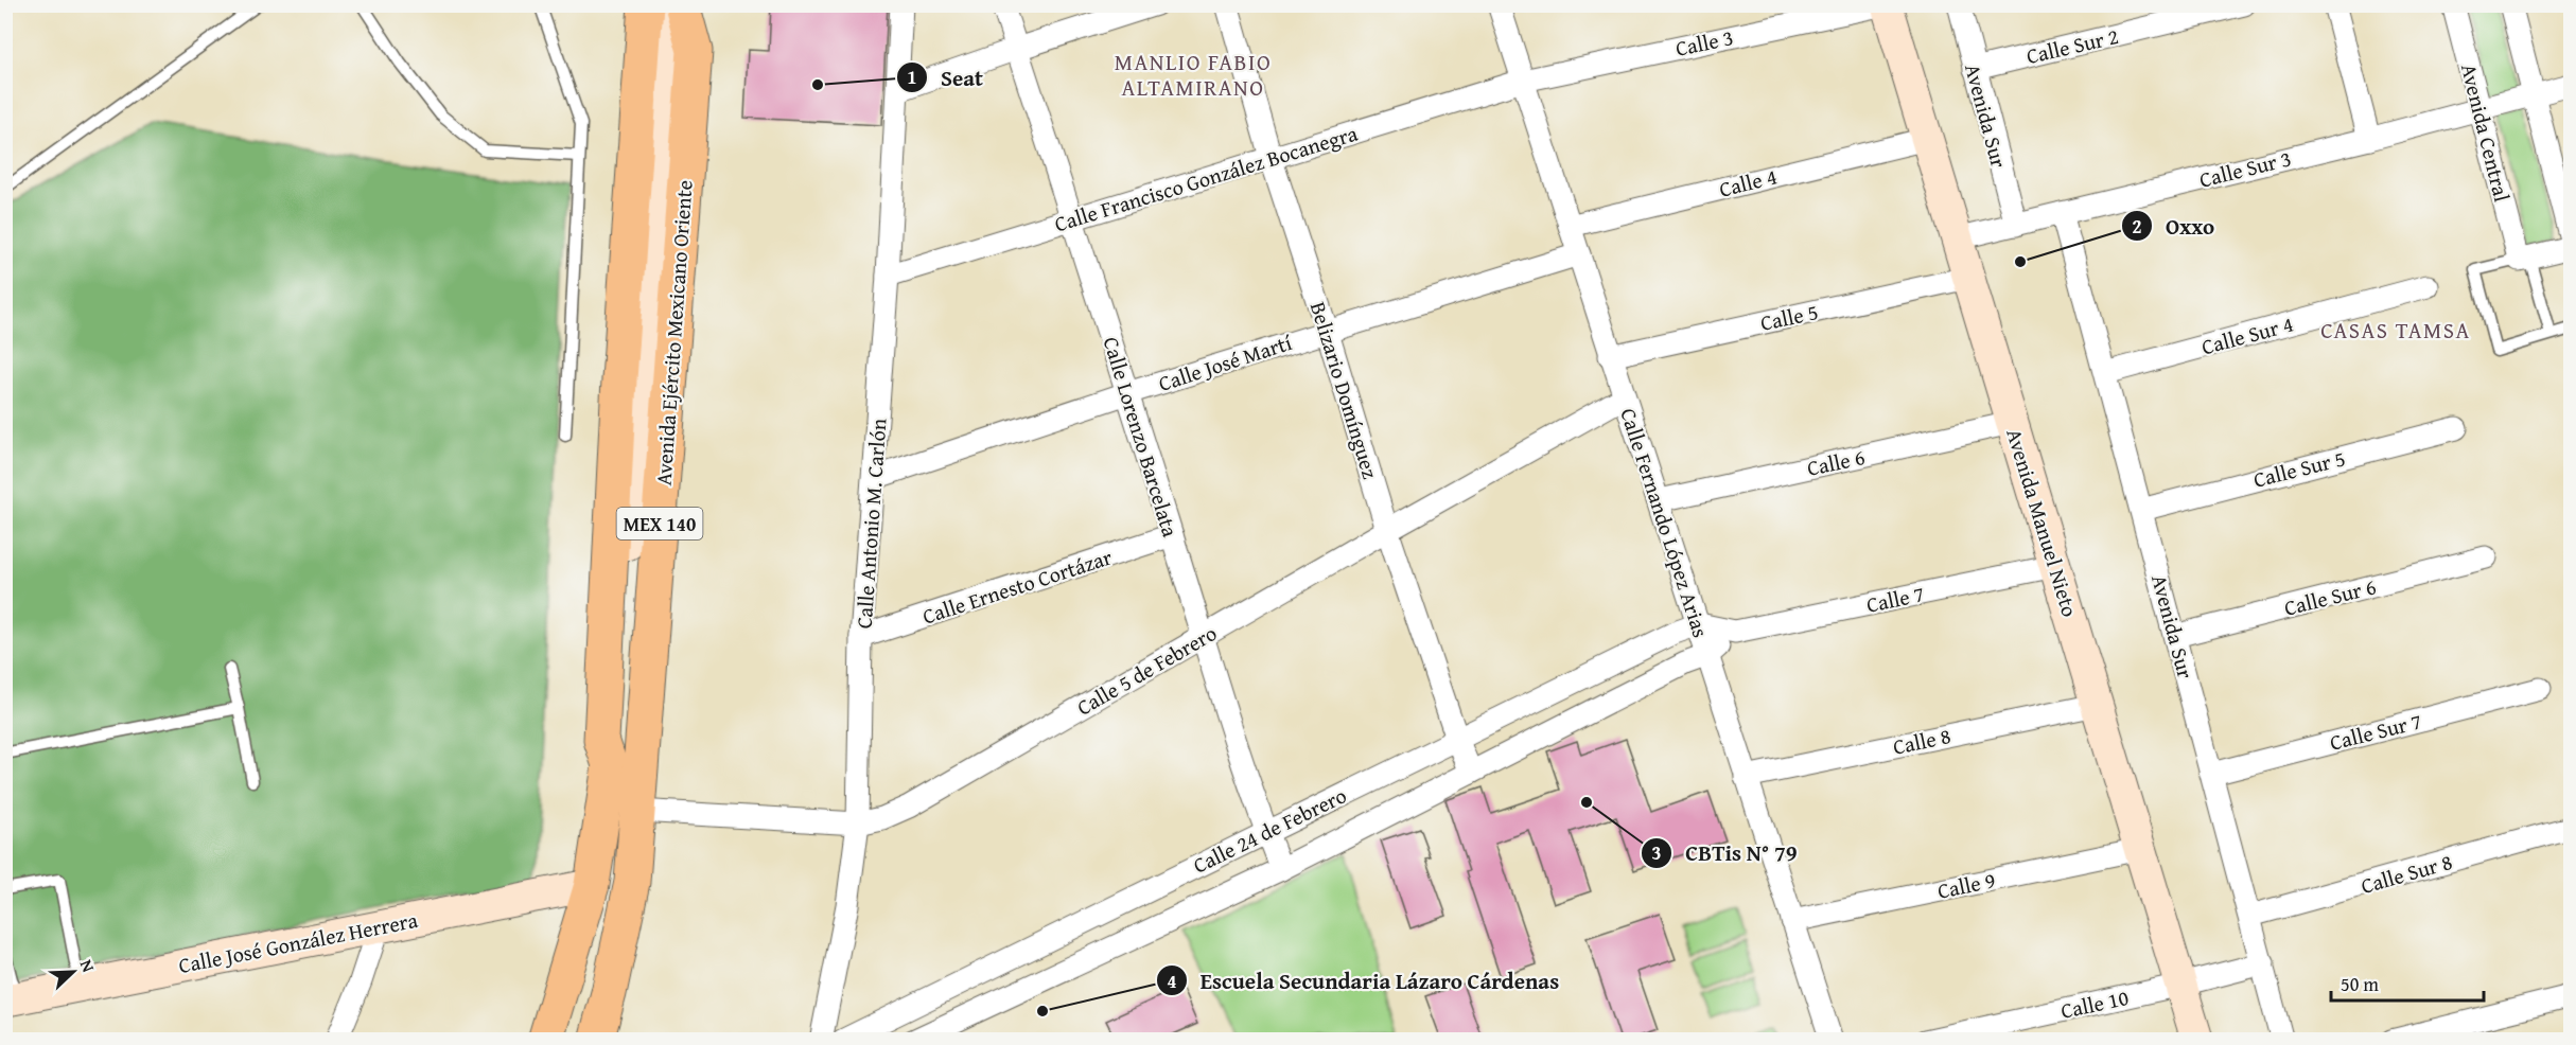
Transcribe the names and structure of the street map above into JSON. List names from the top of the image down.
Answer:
{
  "streets": {
    "main road": ["Avenida Ejército Mexicano Oriente", "MEX 140"],
    "street": [
      "Calle 3",
      "Calle Sur 2",
      "Avenida Sur",
      "Avenida Central",
      "Calle Sur 3",
      "Calle Francisco González Bocanegra",
      "Calle 4",
      "Calle 5",
      "Calle Sur 4",
      "Calle José Martí",
      "Belizario Domínguez",
      "Calle Lorenzo Barcelata",
      "Calle 6",
      "Calle Sur 5",
      "Calle Fernando López Arias",
      "Avenida Manuel Nieto",
      "Calle Antonio M. Carlón",
      "Calle Ernesto Cortázar",
      "Calle Sur 6",
      "Calle 7",
      "Calle 5 de Febrero",
      "Calle Sur 7",
      "Calle 8",
      "Calle 24 de Febrero",
      "Calle Sur 8",
      "Calle 9",
      "Calle José González Herrera",
      "Calle 10"
    ]
  },
  "crossings": [
    ["Calle 3", "Calle Francisco González Bocanegra"],
    ["Calle 3", "Calle Fernando López Arias"],
    ["Calle 3", "Avenida Manuel Nieto"],
    ["Calle Sur 2", "Avenida Sur"],
    ["Avenida Sur", "Calle Sur 3"],
    ["Avenida Sur", "Calle Sur 4"],
    ["Avenida Sur", "Calle Sur 5"],
    ["Avenida Sur", "Calle Sur 6"],
    ["Avenida Sur", "Calle Sur 7"],
    ["Avenida Sur", "Calle Sur 8"],
    ["Avenida Sur", "Calle 10"],
    ["Avenida Central", "Calle Sur 3"],
    ["Calle Sur 3", "Avenida Manuel Nieto"],
    ["Calle Francisco González Bocanegra", "Belizario Domínguez"],
    ["Calle Francisco González Bocanegra", "Calle Lorenzo Barcelata"],
    ["Calle Francisco González Bocanegra", "Calle Fernando López Arias"],
    ["Calle Francisco González Bocanegra", "Calle Antonio M. Carlón"],
    ["Calle 4", "Calle Fernando López Arias"],
    ["Calle 4", "Avenida Manuel Nieto"],
    ["Calle 5", "Calle Fernando López Arias"],
    ["Calle 5", "Avenida Manuel Nieto"],
    ["Avenida Ejército Mexicano Oriente", "Calle 5 de Febrero"],
    ["Avenida Ejército Mexicano Oriente", "Calle José González Herrera"],
    ["Calle José Martí", "Belizario Domínguez"],
    ["Calle José Martí", "Calle Lorenzo Barcelata"],
    ["Calle José Martí", "Calle Fernando López Arias"],
    ["Calle José Martí", "Calle Antonio M. Carlón"],
    ["Belizario Domínguez", "Calle 5 de Febrero"],
    ["Belizario Domínguez", "Calle 24 de Febrero"],
    ["Calle Lorenzo Barcelata", "Calle Ernesto Cortázar"],
    ["Calle Lorenzo Barcelata", "Calle 5 de Febrero"],
    ["Calle Lorenzo Barcelata", "Calle 24 de Febrero"],
    ["Calle 6", "Calle Fernando López Arias"],
    ["Calle 6", "Avenida Manuel Nieto"],
    ["Calle Fernando López Arias", "Calle 7"],
    ["Calle Fernando López Arias", "Calle 5 de Febrero"],
    ["Calle Fernando López Arias", "Calle 8"],
    ["Calle Fernando López Arias", "Calle 24 de Febrero"],
    ["Calle Fernando López Arias", "Calle 9"],
    ["Avenida Manuel Nieto", "Calle 7"],
    ["Avenida Manuel Nieto", "Calle 8"],
    ["Avenida Manuel Nieto", "Calle 9"],
    ["Avenida Manuel Nieto", "Calle 10"],
    ["Calle Antonio M. Carlón", "Calle Ernesto Cortázar"],
    ["Calle Antonio M. Carlón", "Calle 5 de Febrero"],
    ["Calle 7", "Calle 24 de Febrero"]
  ],
  "districts": ["MANLIO FABIO ALTAMIRANO", "CASAS TAMSA"],
  "places": [
    "Seat",
    "Oxxo",
    "CBTis N° 79",
    "Escuela Secundaria Lázaro Cárdenas"
  ],
  "scale_bar": "50 m",
  "north": "top right"
}
